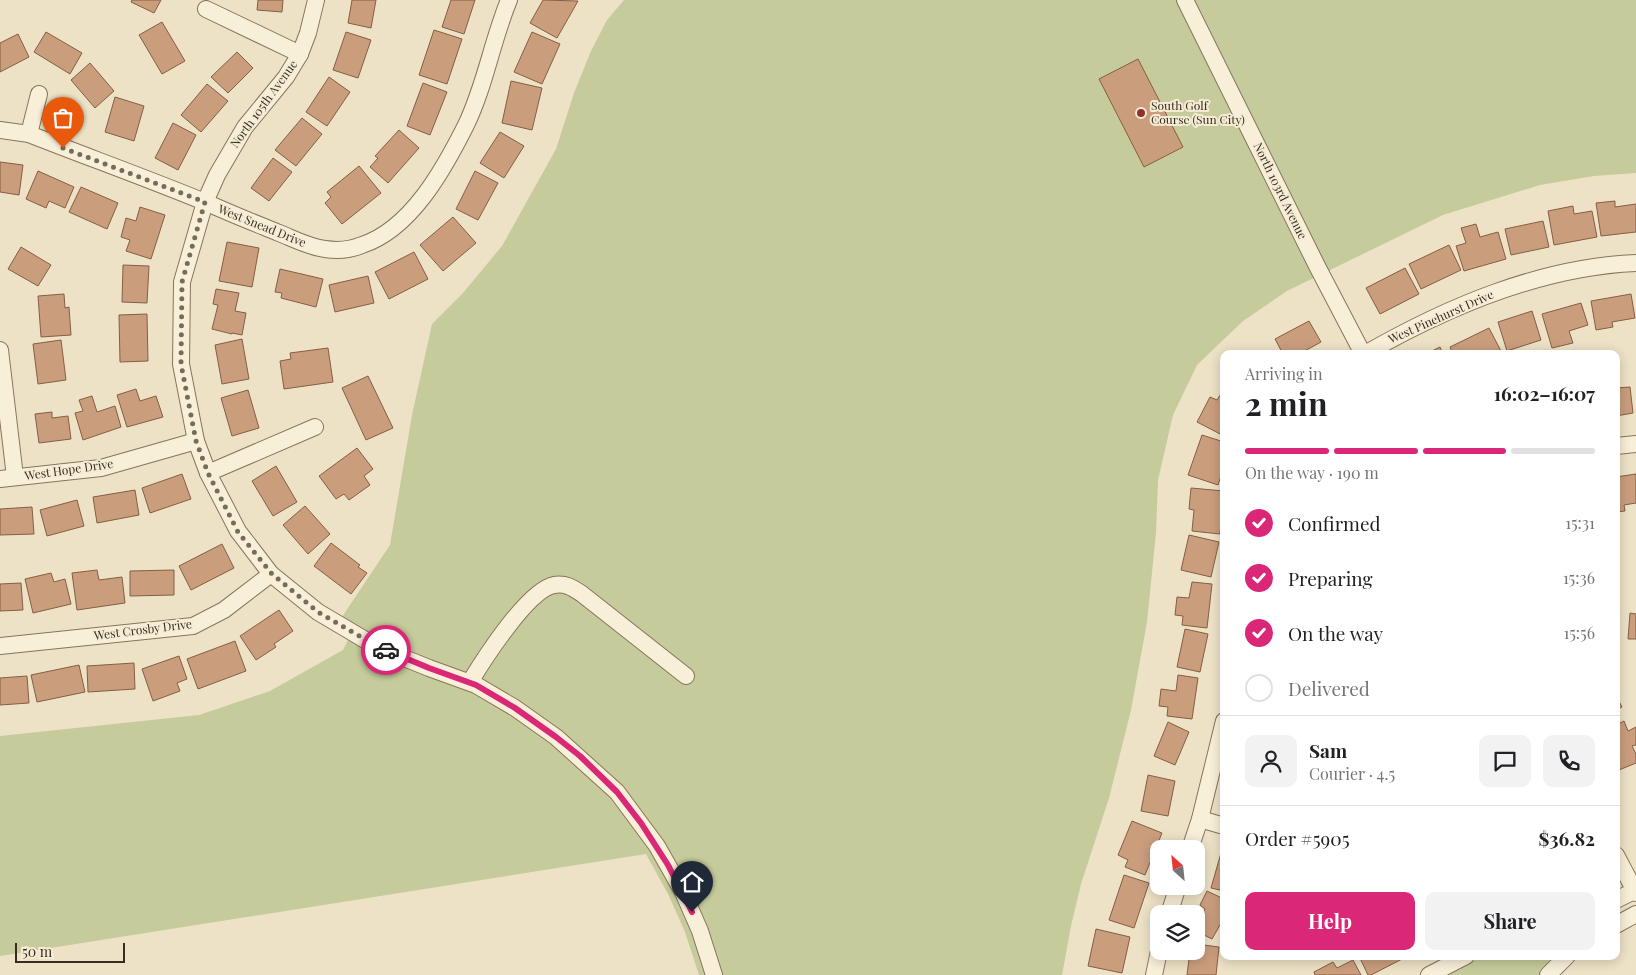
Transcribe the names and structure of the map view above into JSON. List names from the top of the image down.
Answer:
{
  "streets": {
    "street": [
      "North 105th Avenue",
      "North 103rd Avenue",
      "West Snead Drive",
      "West Pinehurst Drive",
      "West Hope Drive",
      "West Crosby Drive"
    ]
  },
  "crossings": [
    ["North 105th Avenue", "West Snead Drive"],
    ["North 105th Avenue", "West Hope Drive"],
    ["North 105th Avenue", "West Crosby Drive"]
  ],
  "places": ["South Golf Course (Sun City)"],
  "scale_bar": "50 m",
  "north": "top left",
  "page": {
    "heading": ["2 min", "Arriving in", "16:02–16:07"],
    "panel": [
      "Sam",
      "Courier · 4.5",
      "Order #5905",
      "$36.82"
    ],
    "bar": "On the way · 190 m",
    "list": [
      ["Confirmed", "15:31"],
      ["Preparing", "15:36"],
      ["On the way", "15:56"],
      "Delivered"
    ],
    "buttons": ["Help", "Share"],
    "scale": "50 m"
  }
}
